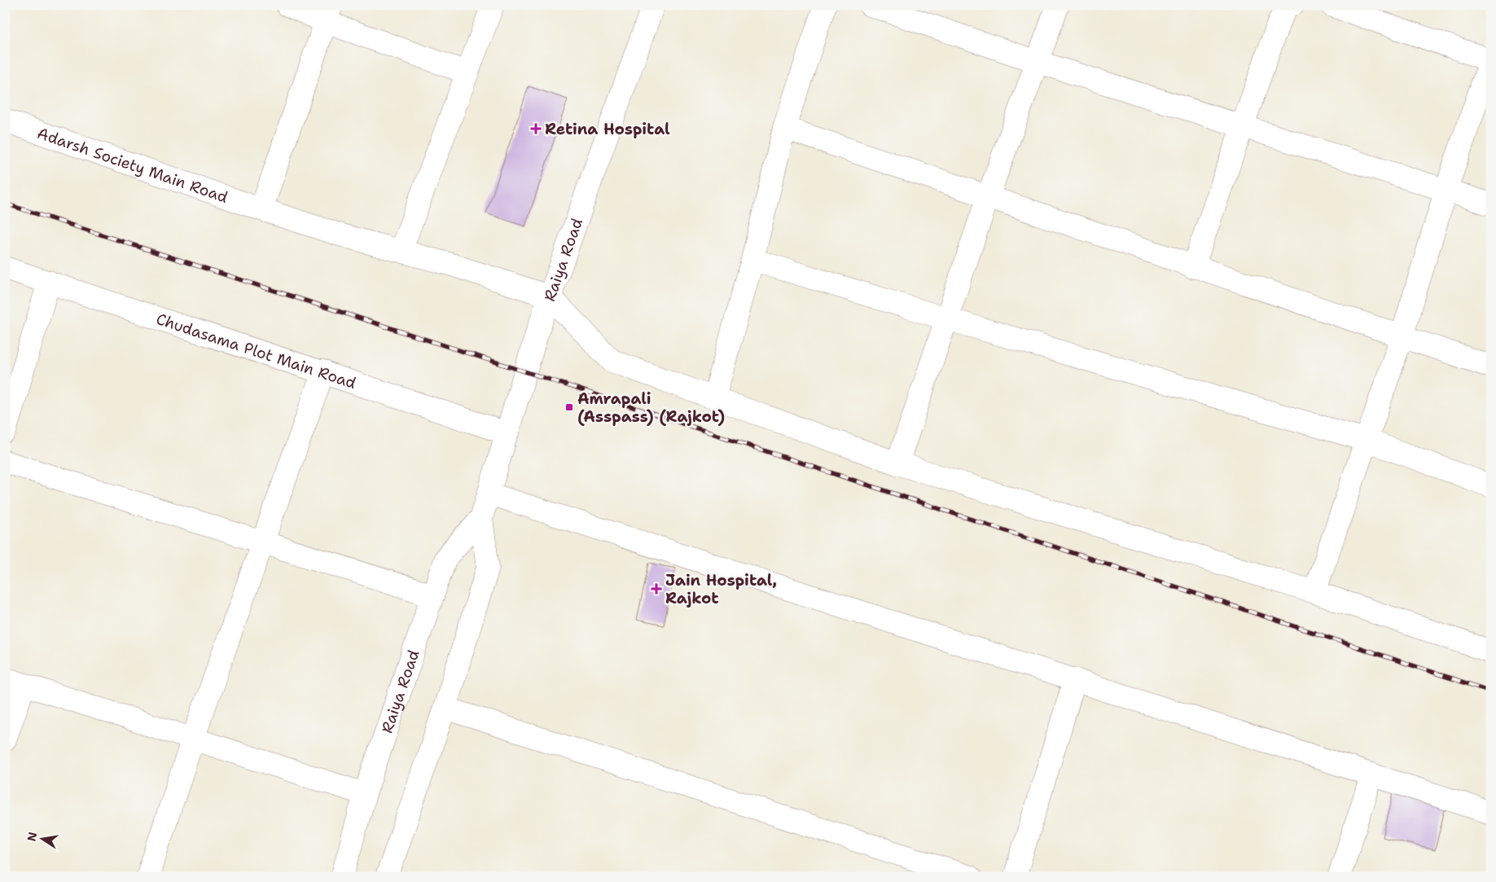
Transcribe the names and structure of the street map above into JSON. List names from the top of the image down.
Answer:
{
  "streets": {
    "street": ["Adarsh Society Main Road", "Raiya Road", "Chudasama Plot Main Road"]
  },
  "crossings": [
    ["Adarsh Society Main Road", "Raiya Road"],
    ["Raiya Road", "Chudasama Plot Main Road"]
  ],
  "places": {
    "health": ["Retina Hospital", "Jain Hospital, Rajkot"],
    "transit": ["Amrapali (Asspass) (Rajkot)"]
  },
  "north": "left"
}
